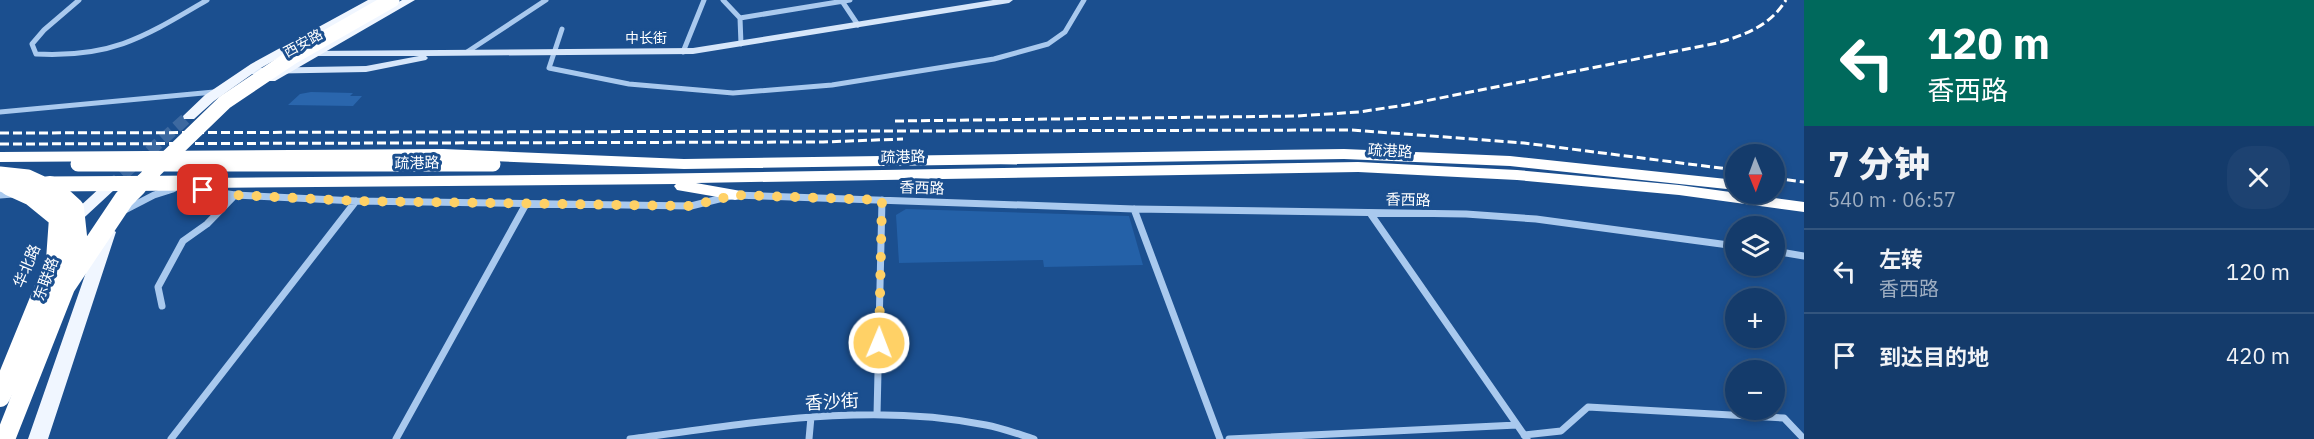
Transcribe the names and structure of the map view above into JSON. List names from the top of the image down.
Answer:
{
  "streets": {
    "highway": ["疏港路", "东联路"],
    "main road": ["西安路", "华北路"],
    "street": ["中长街", "香西路", "香沙街"]
  },
  "crossings": [
    ["中长街", "西安路"],
    ["疏港路", "东联路"]
  ],
  "north": "bottom",
  "page": {
    "turn": ["120 m", "香西路"],
    "heading": ["7 分钟", "540 m · 06:57"],
    "map_buttons": ["+", "−"],
    "list": [
      {
        "name": "左转",
        "note": "香西路",
        "value": "120 m"
      },
      {
        "name": "到达目的地",
        "value": "420 m"
      }
    ]
  }
}
